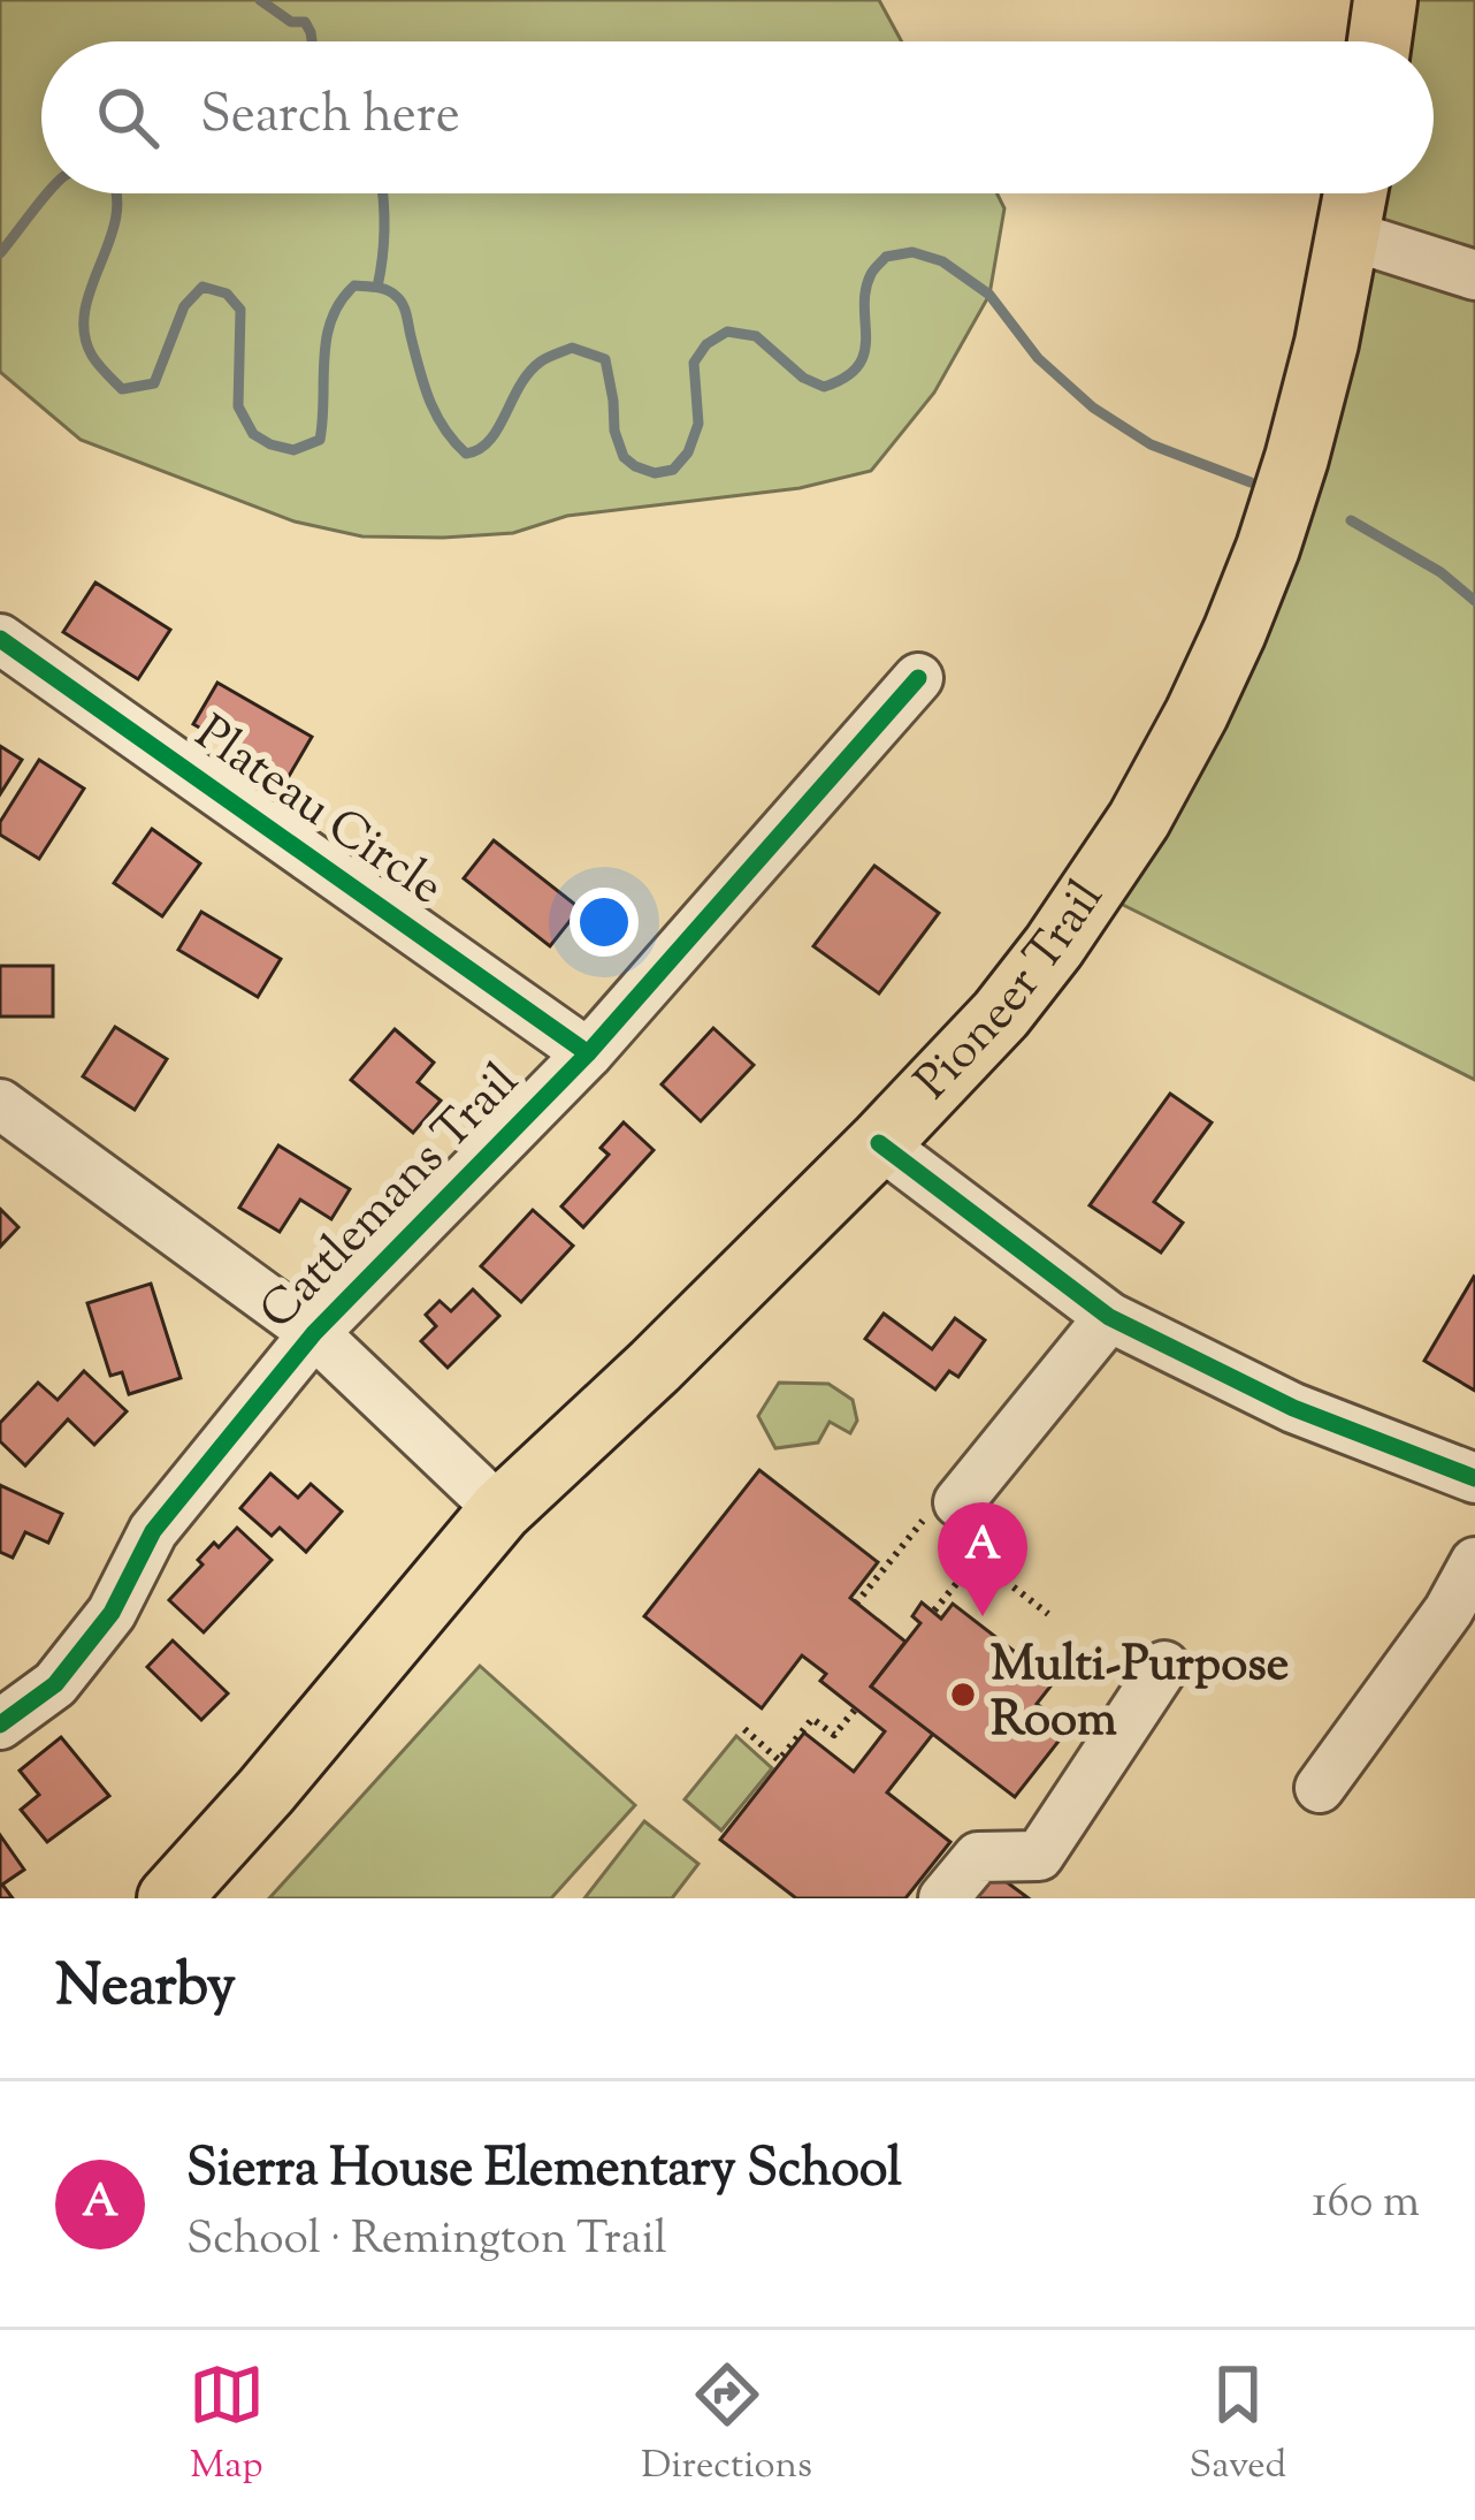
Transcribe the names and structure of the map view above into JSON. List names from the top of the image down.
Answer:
{
  "streets": {
    "main road": ["Pioneer Trail"],
    "street": ["Plateau Circle", "Cattlemans Trail"]
  },
  "crossings": [
    ["Plateau Circle", "Cattlemans Trail"]
  ],
  "places": ["Multi-Purpose Room"],
  "page": {
    "search": "Search here",
    "pins": "A",
    "heading": "Nearby",
    "list": [
      {
        "mark": "A",
        "name": "Sierra House Elementary School",
        "note": "School · Remington Trail",
        "value": "160 m"
      }
    ],
    "nav": ["Map", "Directions", "Saved"]
  }
}
